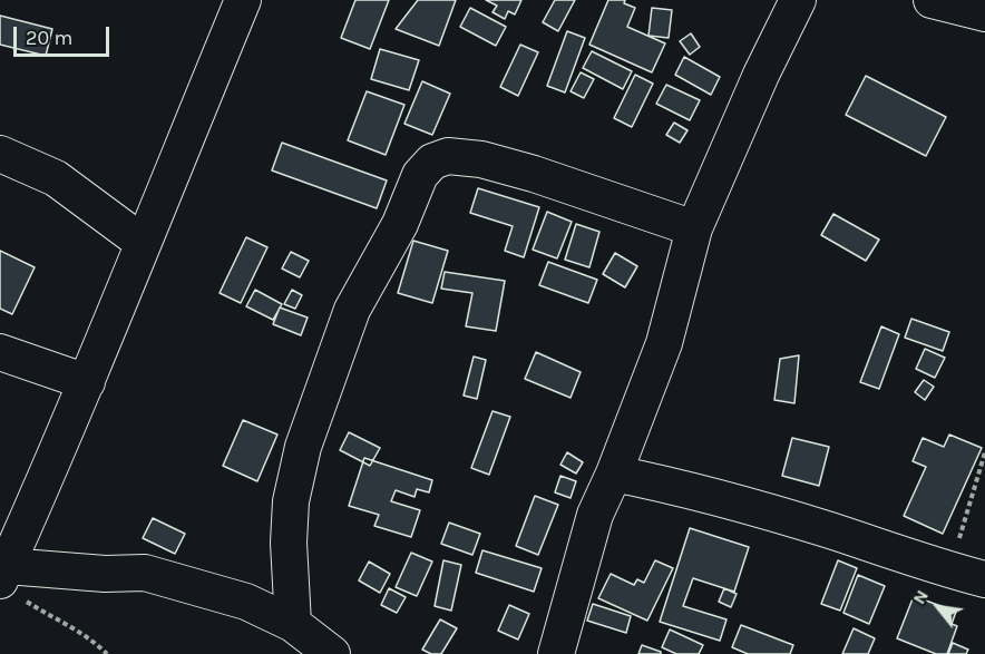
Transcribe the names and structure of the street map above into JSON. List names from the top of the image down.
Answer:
{
  "scale_bar": "20 m",
  "north": "top left"
}
